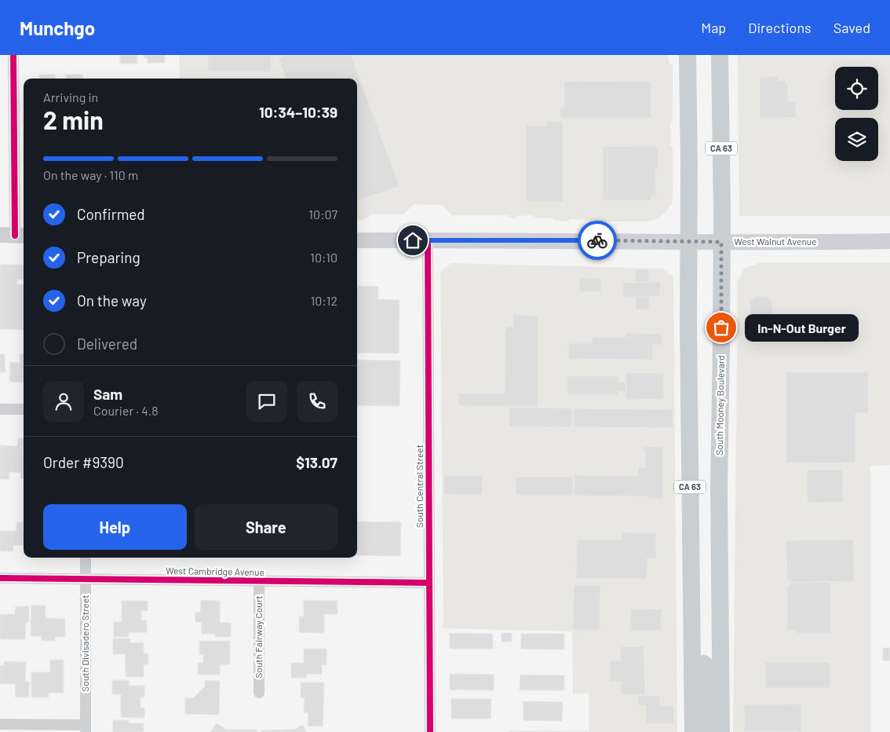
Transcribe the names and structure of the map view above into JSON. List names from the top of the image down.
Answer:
{
  "streets": {
    "main road": ["CA 63", "West Walnut Avenue", "South Mooney Boulevard"],
    "street": [
      "South Central Street",
      "West Cambridge Avenue",
      "South Fairway Court",
      "South Divisadero Street"
    ]
  },
  "crossings": [
    ["CA 63", "West Walnut Avenue"],
    ["West Walnut Avenue", "South Mooney Boulevard"],
    ["West Walnut Avenue", "South Central Street"],
    ["South Central Street", "West Cambridge Avenue"],
    ["West Cambridge Avenue", "South Fairway Court"],
    ["West Cambridge Avenue", "South Divisadero Street"]
  ],
  "places": ["In-N-Out Burger"],
  "page": {
    "header": "Munchgo",
    "nav": ["Map", "Directions", "Saved"],
    "heading": ["2 min", "Arriving in", "10:34–10:39"],
    "panel": [
      "Sam",
      "Courier · 4.8",
      "Order #9390",
      "$13.07"
    ],
    "bar": "On the way · 110 m",
    "list": [
      ["Confirmed", "10:07"],
      ["Preparing", "10:10"],
      ["On the way", "10:12"],
      "Delivered"
    ],
    "bubble": "In-N-Out Burger",
    "buttons": ["Help", "Share"]
  }
}
